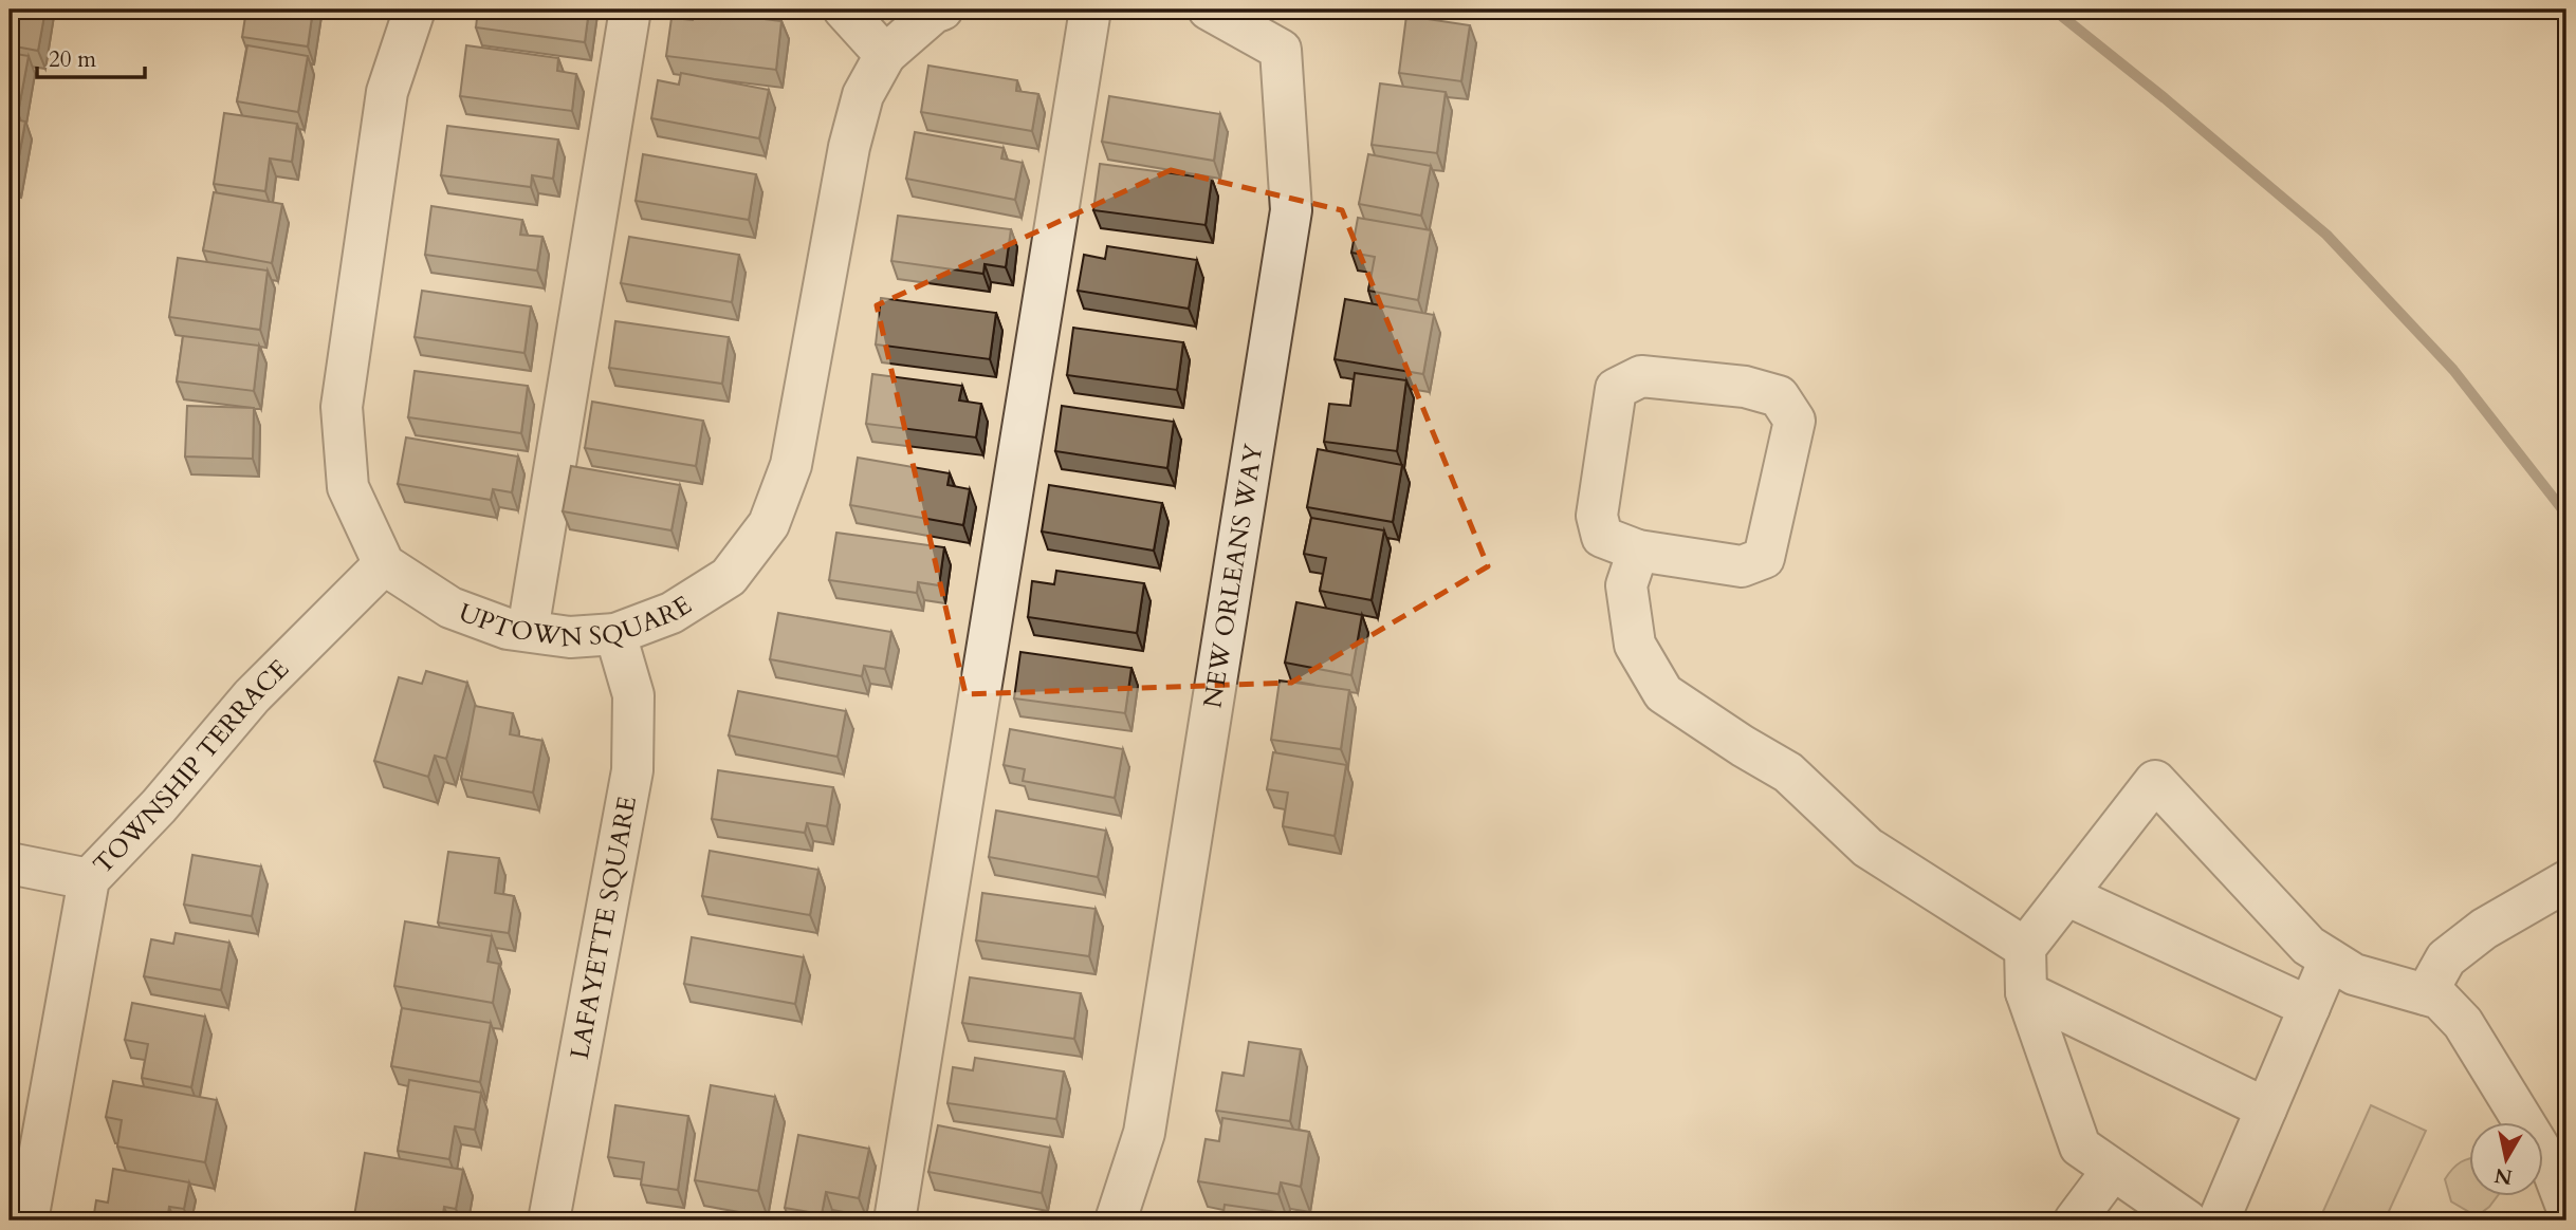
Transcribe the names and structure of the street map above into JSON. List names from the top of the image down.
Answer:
{
  "streets": {
    "street": [
      "NEW ORLEANS WAY",
      "UPTOWN SQUARE",
      "TOWNSHIP TERRACE",
      "LAFAYETTE SQUARE"
    ]
  },
  "crossings": [
    ["UPTOWN SQUARE", "TOWNSHIP TERRACE"],
    ["UPTOWN SQUARE", "LAFAYETTE SQUARE"]
  ],
  "scale_bar": "20 m",
  "north": "bottom"
}
